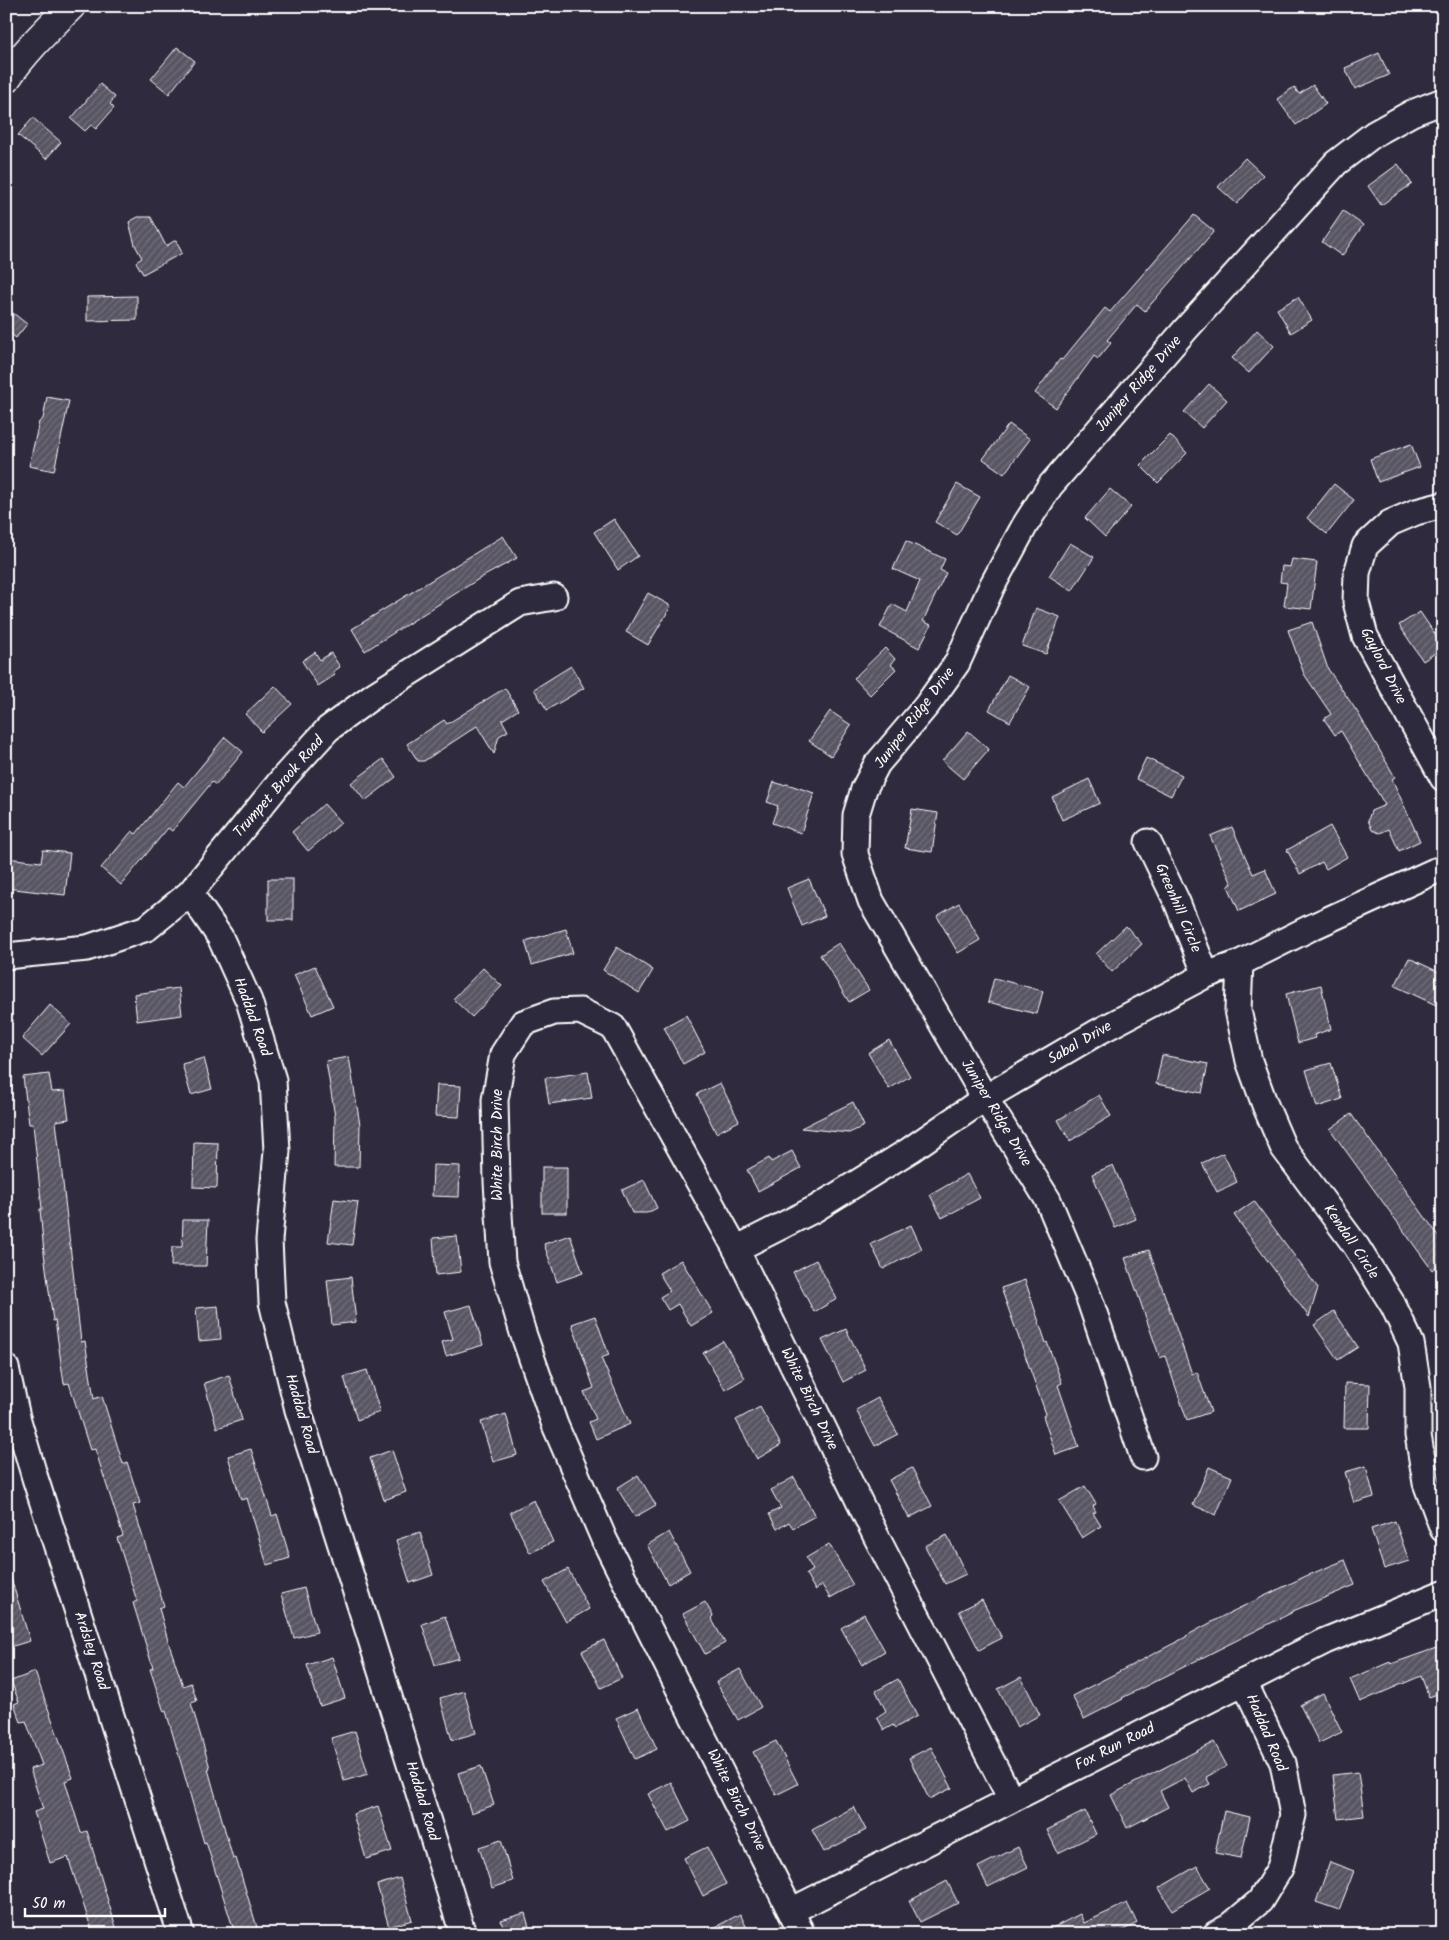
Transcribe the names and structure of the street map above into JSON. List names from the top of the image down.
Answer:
{
  "streets": {
    "street": [
      "Juniper Ridge Drive",
      "Gaylord Drive",
      "Trumpet Brook Road",
      "Greenhill Circle",
      "Haddad Road",
      "Sabal Drive",
      "White Birch Drive",
      "Kendall Circle",
      "Ardsley Road",
      "Fox Run Road"
    ]
  },
  "crossings": [
    ["Juniper Ridge Drive", "Sabal Drive"],
    ["Trumpet Brook Road", "Haddad Road"],
    ["Greenhill Circle", "Sabal Drive"],
    ["Haddad Road", "Fox Run Road"],
    ["Sabal Drive", "White Birch Drive"],
    ["Sabal Drive", "Kendall Circle"],
    ["White Birch Drive", "Fox Run Road"]
  ],
  "scale_bar": "50 m"
}
